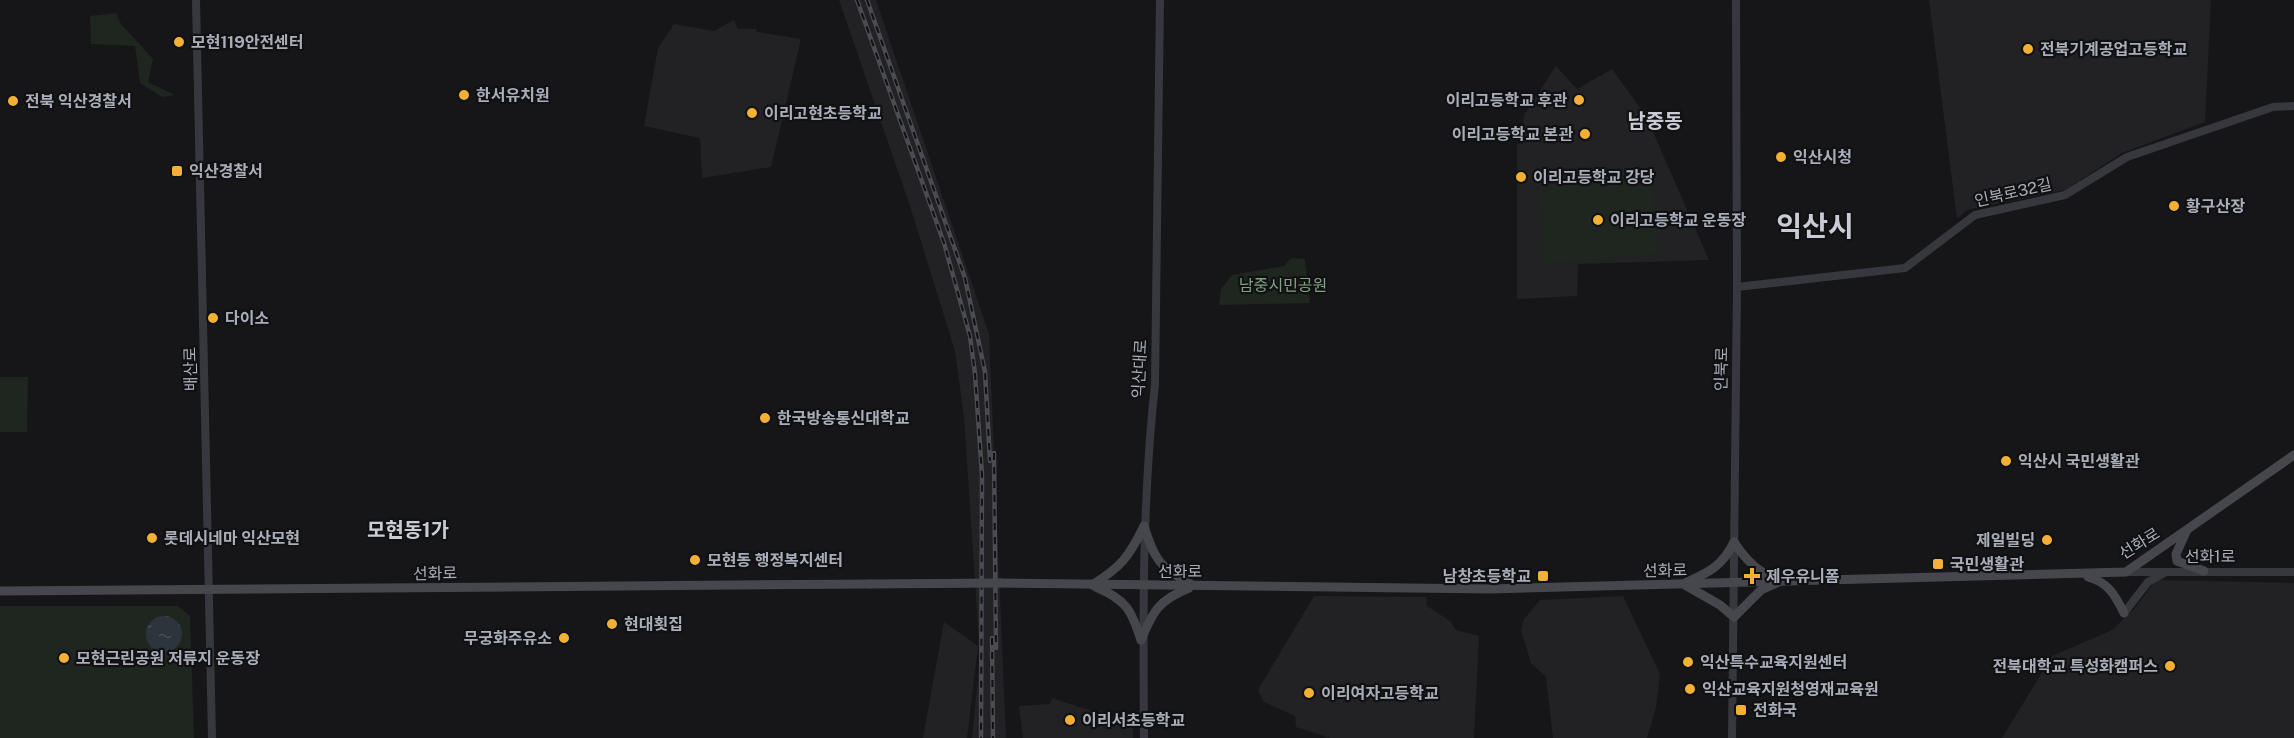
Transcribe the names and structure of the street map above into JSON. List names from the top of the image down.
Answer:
{
  "streets": {
    "main road": ["선화로"],
    "street": [
      "인북로32길",
      "배산로",
      "익산대로",
      "인북로",
      "선화1로"
    ]
  },
  "crossings": [
    ["인북로32길", "인북로"],
    ["배산로", "선화로"],
    ["익산대로", "선화로"],
    ["인북로", "선화로"],
    ["선화로", "선화1로"]
  ],
  "districts": ["남중동", "익산시", "모현동1가"],
  "parks": ["남중시민공원"],
  "places": {
    "other": [
      "모현119안전센터",
      "전북기계공업고등학교",
      "한서유치원",
      "이리고등학교 후관",
      "전북 익산경찰서",
      "이리고현초등학교",
      "이리고등학교 본관",
      "익산시청",
      "이리고등학교 강당",
      "황구산장",
      "이리고등학교 운동장",
      "다이소",
      "한국방송통신대학교",
      "익산시 국민생활관",
      "롯데시네마 익산모현",
      "제일빌딩",
      "모현동 행정복지센터",
      "현대횟집",
      "무궁화주유소",
      "모현근린공원 저류지 운동장",
      "익산특수교육지원센터",
      "전북대학교 특성화캠퍼스",
      "익산교육지원청영재교육원",
      "이리여자고등학교",
      "이리서초등학교"
    ],
    "transit": [
      "익산경찰서",
      "국민생활관",
      "남창초등학교",
      "전화국"
    ],
    "health": ["제우유니폼"]
  }
}
